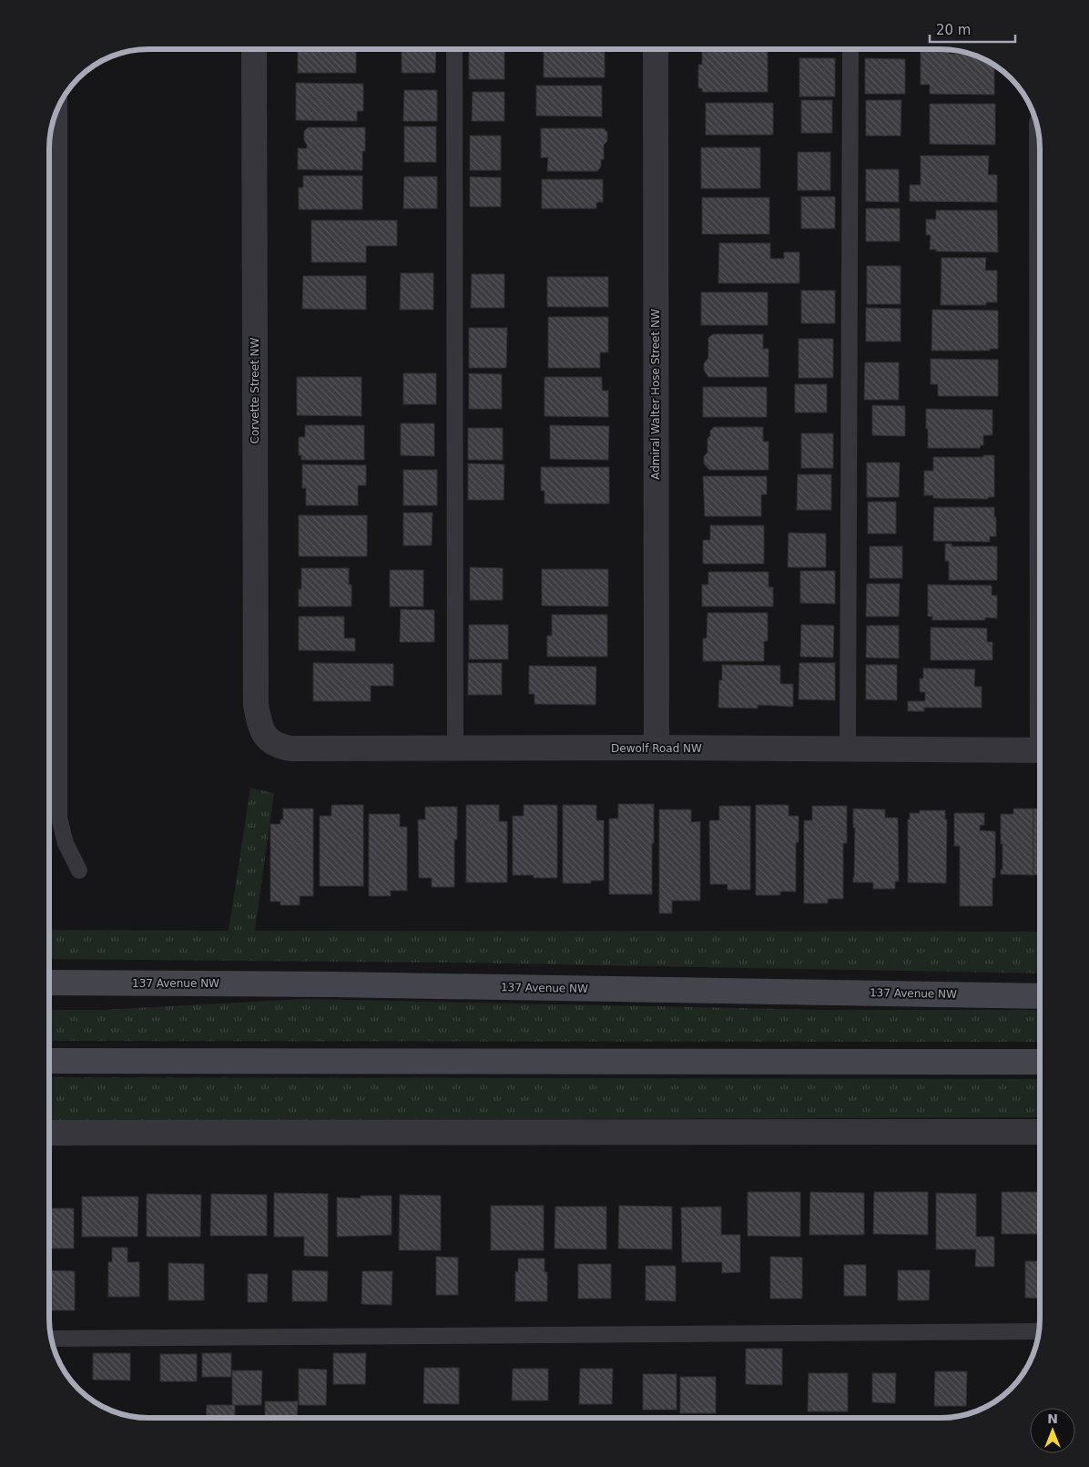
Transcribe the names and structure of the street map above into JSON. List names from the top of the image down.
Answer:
{
  "streets": {
    "main road": ["137 Avenue NW"],
    "street": ["Corvette Street NW", "Admiral Walter Hose Street NW", "Dewolf Road NW"]
  },
  "crossings": [
    ["Corvette Street NW", "Dewolf Road NW"],
    ["Admiral Walter Hose Street NW", "Dewolf Road NW"]
  ],
  "scale_bar": "20 m",
  "north": "top"
}
